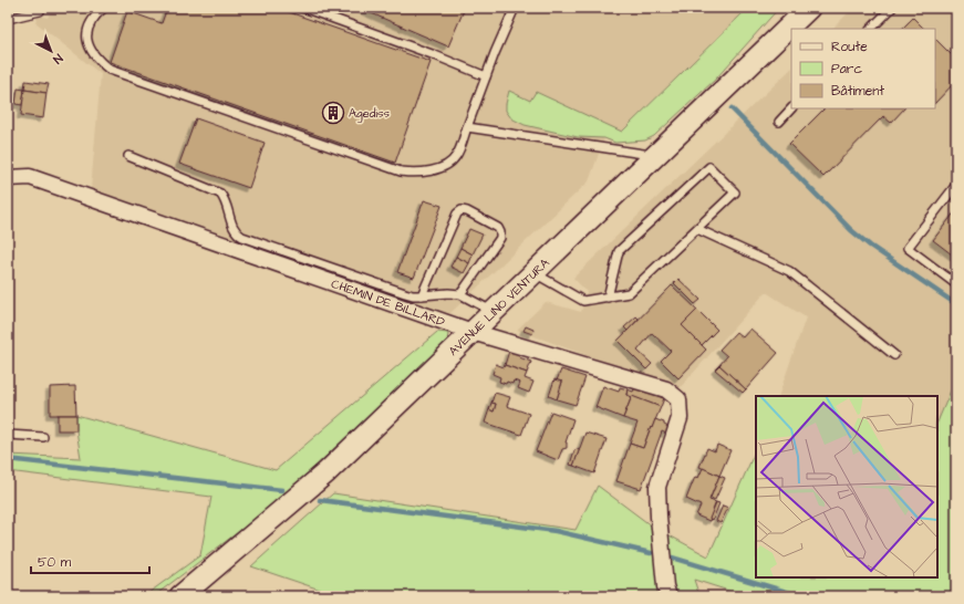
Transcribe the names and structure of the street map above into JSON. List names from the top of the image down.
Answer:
{
  "streets": {
    "main road": ["AVENUE LINO VENTURA"],
    "street": ["CHEMIN DE BILLARD"]
  },
  "crossings": [
    ["CHEMIN DE BILLARD", "AVENUE LINO VENTURA"]
  ],
  "places": {
    "building": ["Agediss"]
  },
  "legend": ["Route", "Parc", "Bâtiment"],
  "scale_bar": "50 m",
  "north": "bottom right"
}
